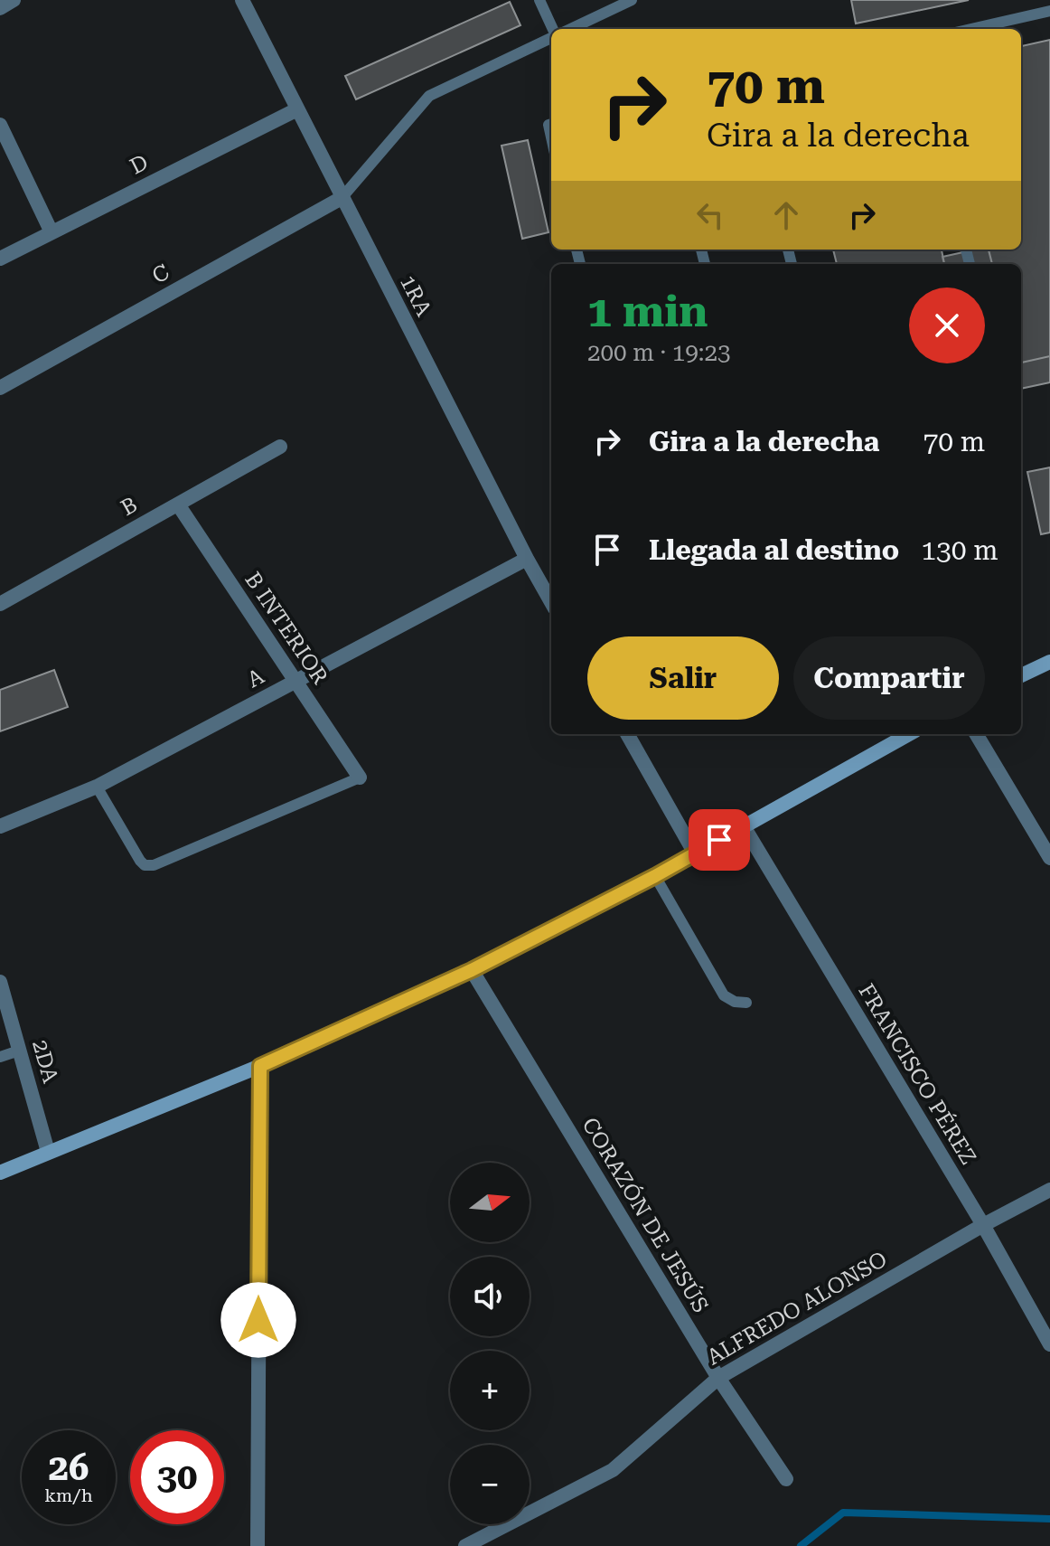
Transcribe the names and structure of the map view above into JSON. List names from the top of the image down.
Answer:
{
  "streets": {
    "street": [
      "D",
      "C",
      "1RA",
      "B",
      "B INTERIOR",
      "A",
      "2DA",
      "FRANCISCO PÉREZ",
      "CORAZÓN DE JESÚS",
      "ALFREDO ALONSO"
    ]
  },
  "crossings": [
    ["D", "1RA"],
    ["C", "1RA"],
    ["1RA", "A"],
    ["B", "B INTERIOR"],
    ["B INTERIOR", "A"],
    ["FRANCISCO PÉREZ", "ALFREDO ALONSO"],
    ["CORAZÓN DE JESÚS", "ALFREDO ALONSO"]
  ],
  "north": "right",
  "page": {
    "turn": ["70 m", "Gira a la derecha"],
    "heading": ["1 min", "200 m · 19:23"],
    "list": [
      {
        "name": "Gira a la derecha",
        "value": "70 m"
      },
      {
        "name": "Llegada al destino",
        "value": "130 m"
      }
    ],
    "buttons": ["Salir", "Compartir"],
    "map_buttons": ["+", "−"],
    "speed": "26 km/h",
    "limit": "30"
  }
}
